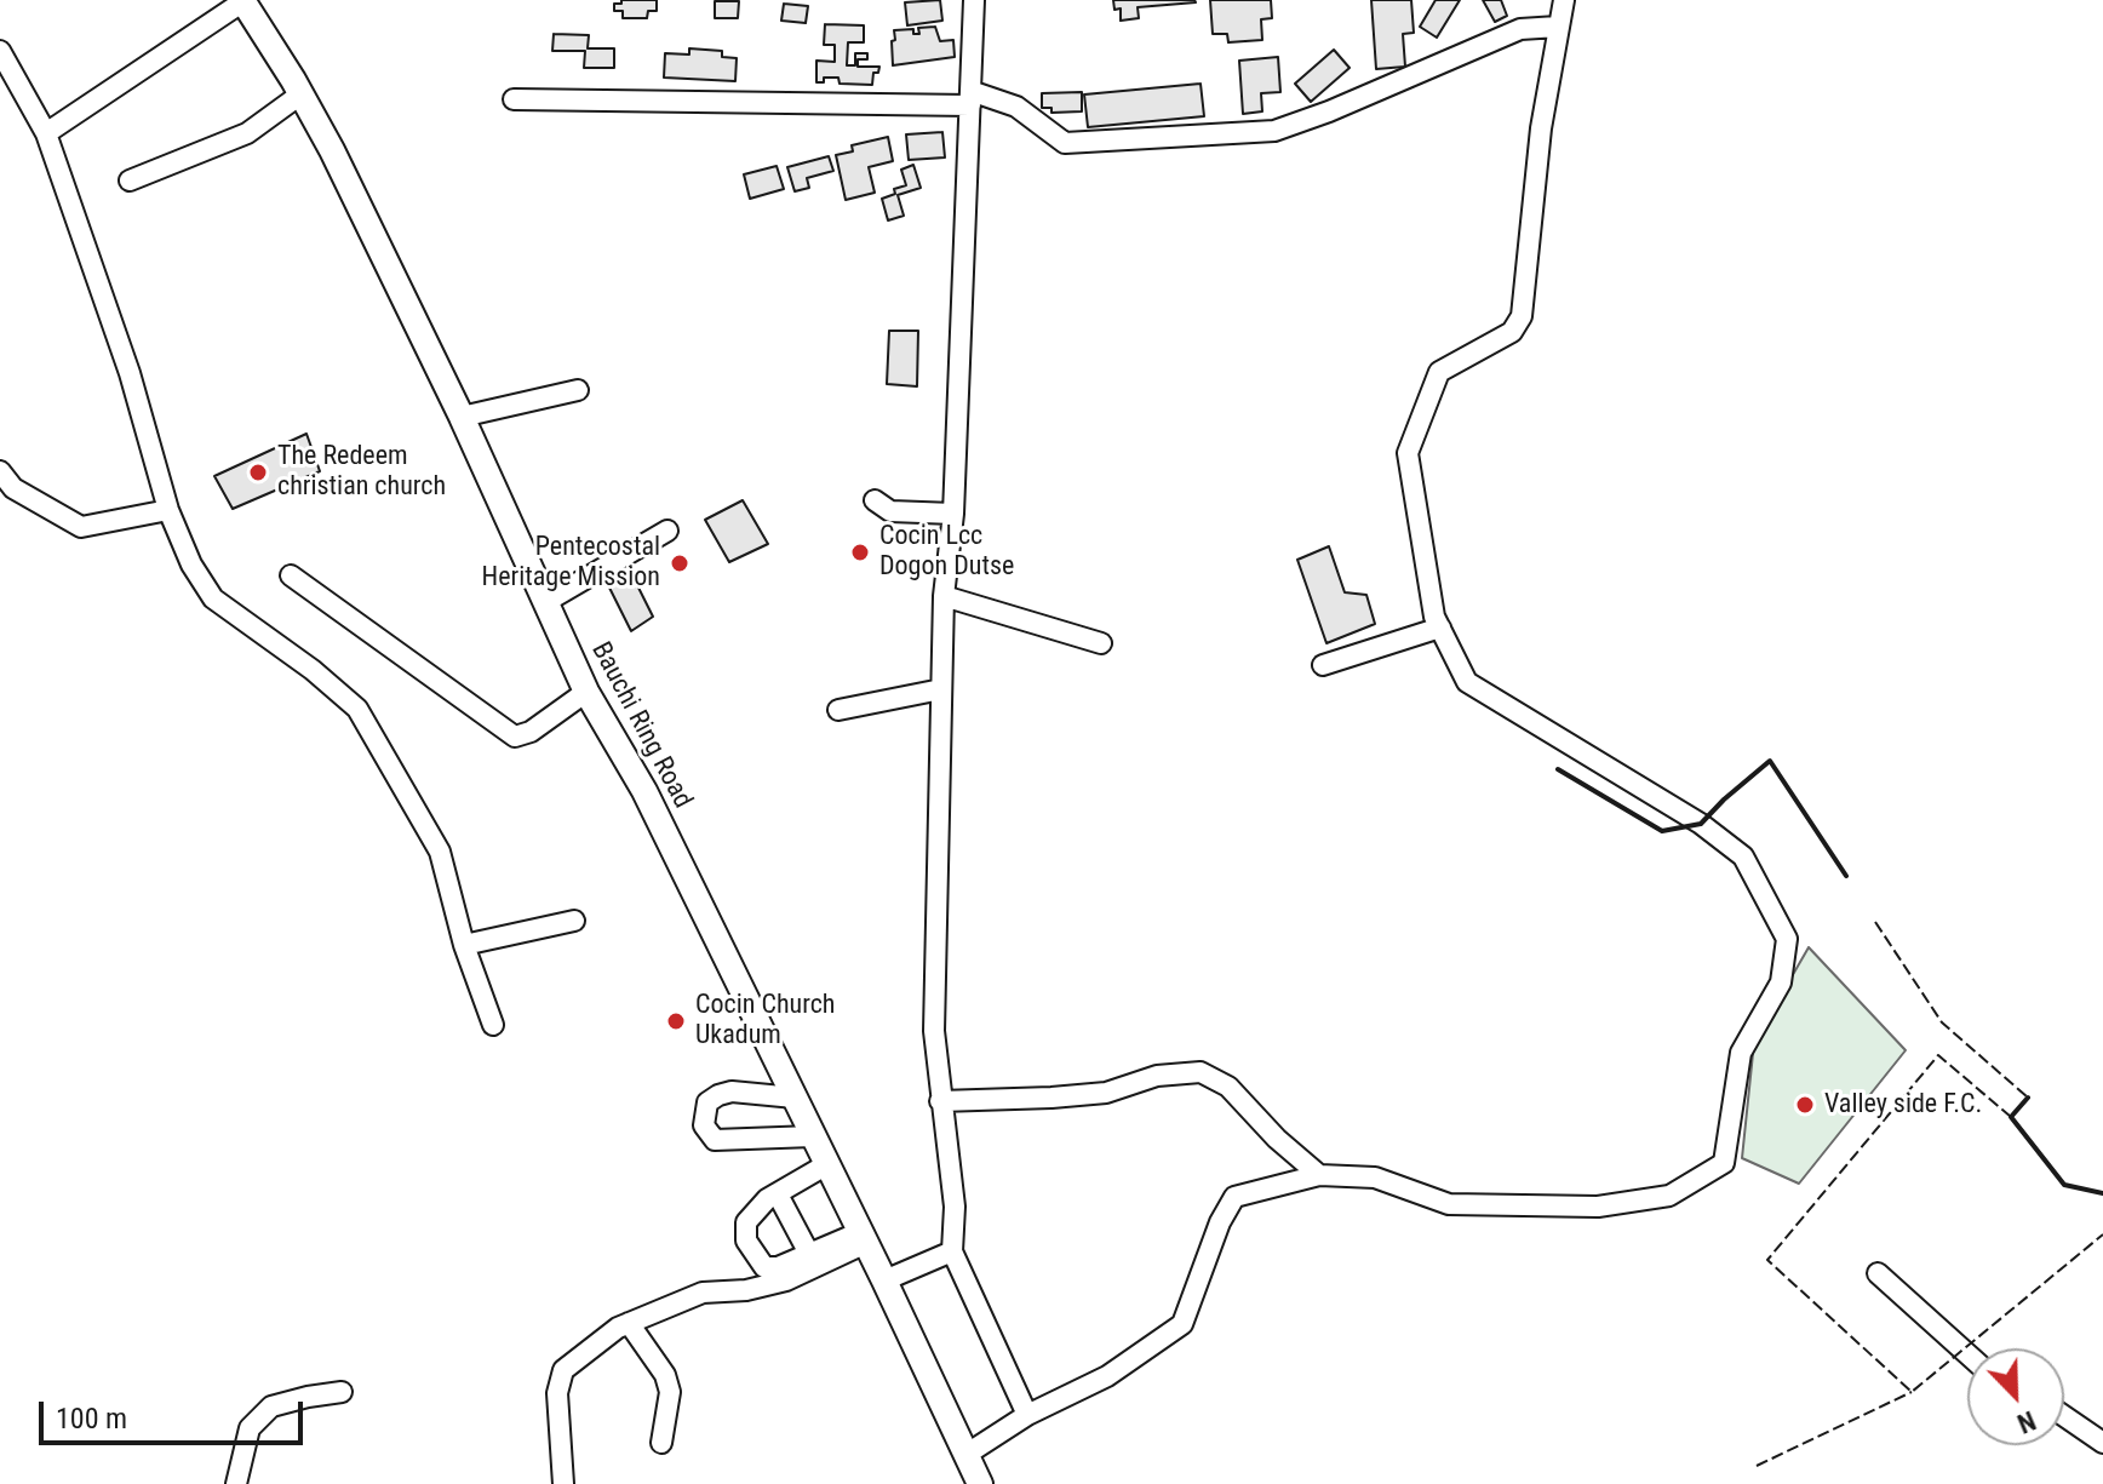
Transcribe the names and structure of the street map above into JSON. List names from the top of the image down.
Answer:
{
  "streets": {
    "main road": ["Bauchi Ring Road"]
  },
  "places": [
    "The Redeem christian church",
    "Cocin Lcc Dogon Dutse",
    "Pentecostal Heritage Mission",
    "Cocin Church Ukadum",
    "Valley side F.C."
  ],
  "scale_bar": "100 m",
  "north": "bottom right"
}
